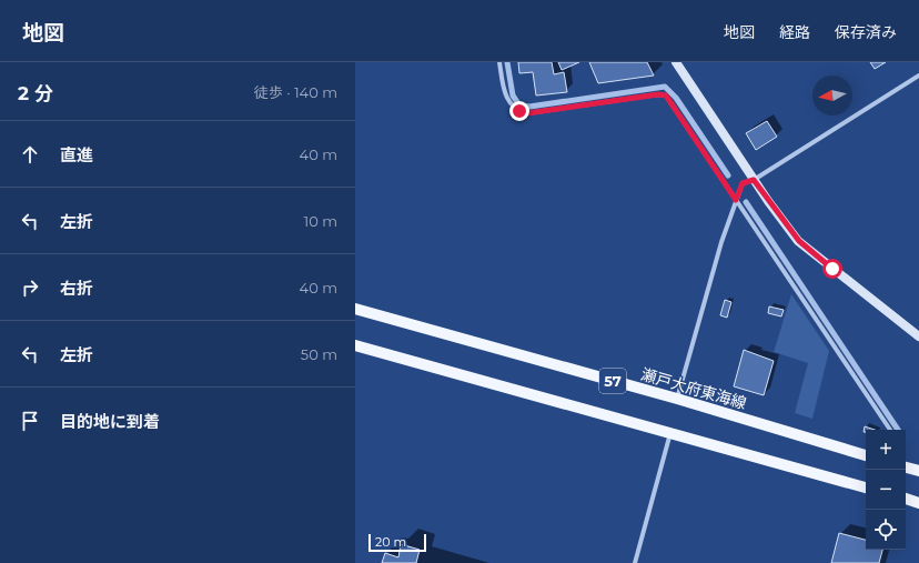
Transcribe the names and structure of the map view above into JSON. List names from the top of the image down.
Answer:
{
  "streets": {
    "main road": ["57", "瀬戸大府東海線"]
  },
  "scale_bar": "20 m",
  "north": "left",
  "page": {
    "header": "地図",
    "nav": ["地図", "経路", "保存済み"],
    "heading": ["2 分", "徒歩 · 140 m"],
    "list": [
      ["直進", "40 m"],
      ["左折", "10 m"],
      ["右折", "40 m"],
      ["左折", "50 m"],
      "目的地に到着"
    ],
    "map_buttons": ["+", "−"],
    "scale": "20 m"
  }
}
